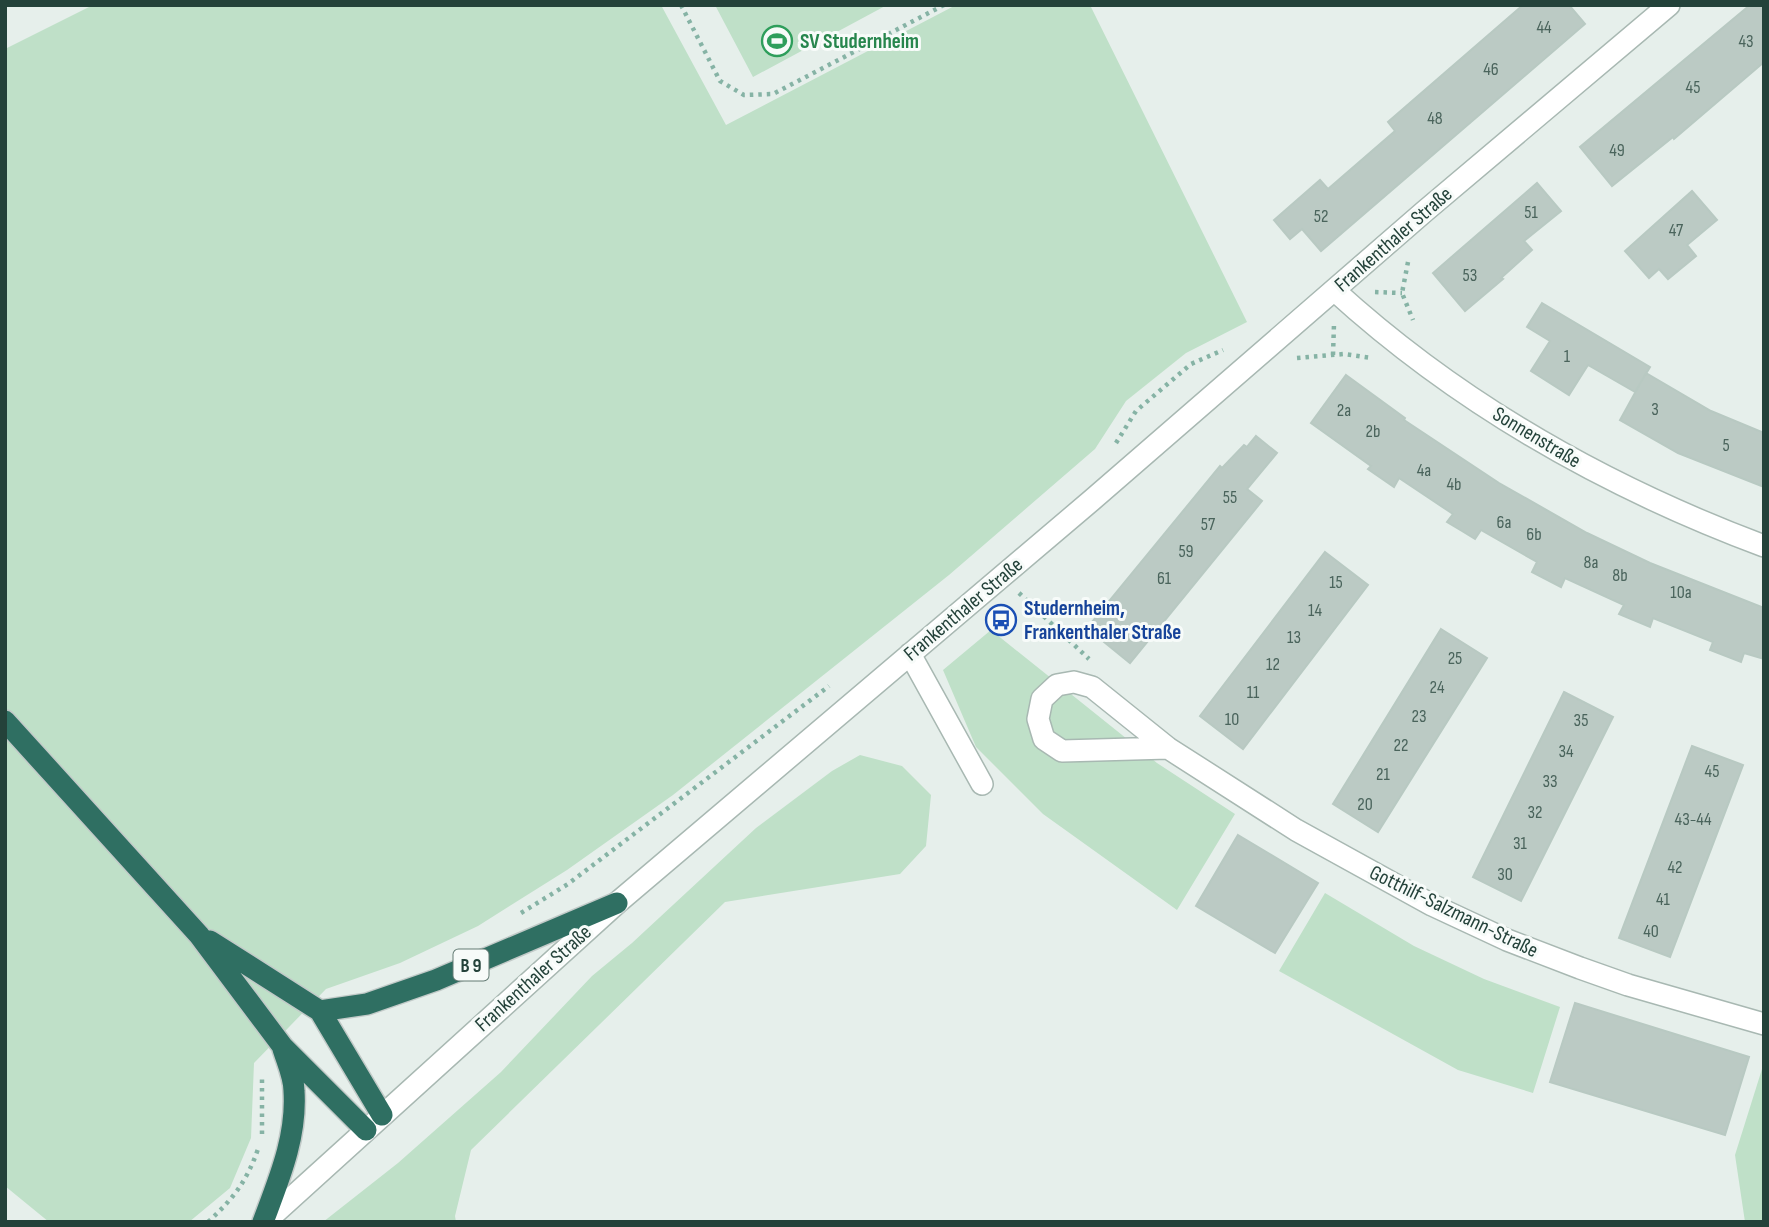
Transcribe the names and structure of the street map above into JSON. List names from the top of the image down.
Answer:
{
  "streets": {
    "highway": ["B 9"],
    "street": ["Frankenthaler Straße", "Sonnenstraße", "Gotthilf-Salzmann-Straße"]
  },
  "crossings": [
    ["Frankenthaler Straße", "Sonnenstraße"],
    ["Frankenthaler Straße", "B 9"]
  ],
  "places": {
    "sports": ["SV Studernheim"],
    "bus stop": ["Studernheim, Frankenthaler Straße"]
  },
  "house_numbers": [
    "44",
    "43",
    "46",
    "45",
    "48",
    "49",
    "51",
    "52",
    "47",
    "53",
    "1",
    "3",
    "2a",
    "2b",
    "5",
    "4a",
    "4b",
    "55",
    "6a",
    "57",
    "6b",
    "59",
    "8a",
    "8b",
    "61",
    "15",
    "10a",
    "14",
    "13",
    "25",
    "12",
    "24",
    "11",
    "23",
    "10",
    "35",
    "22",
    "34",
    "45",
    "21",
    "33",
    "20",
    "32",
    "43-44",
    "31",
    "42",
    "30",
    "41",
    "40"
  ]
}
